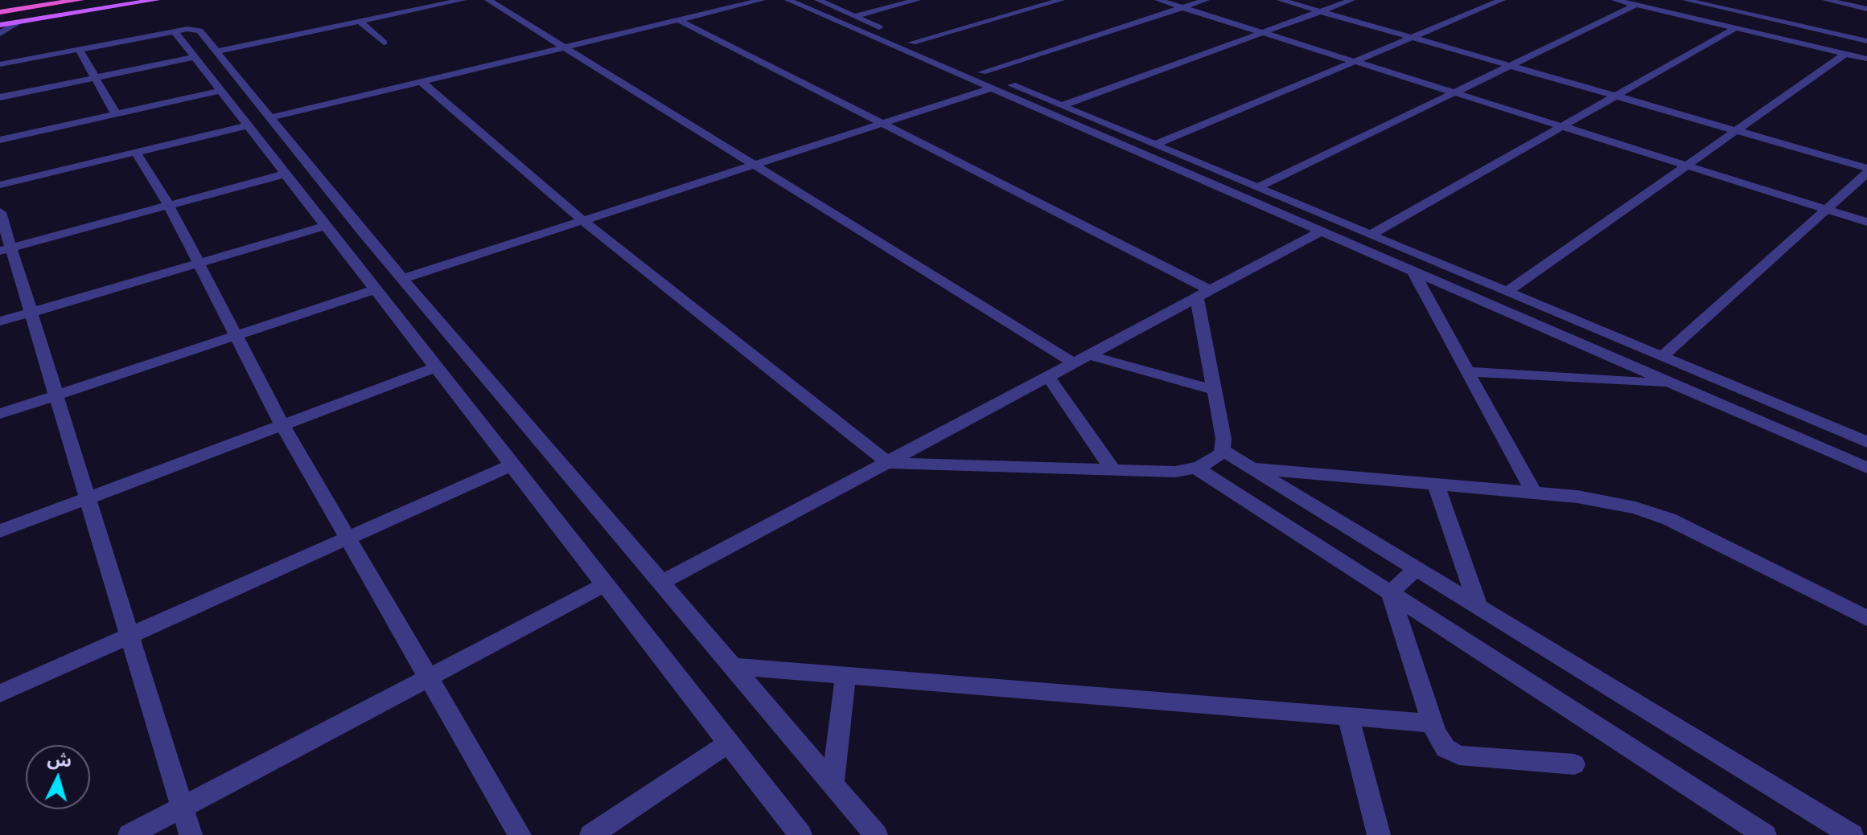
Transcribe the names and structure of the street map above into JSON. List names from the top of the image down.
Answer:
{
  "north": "top"
}
